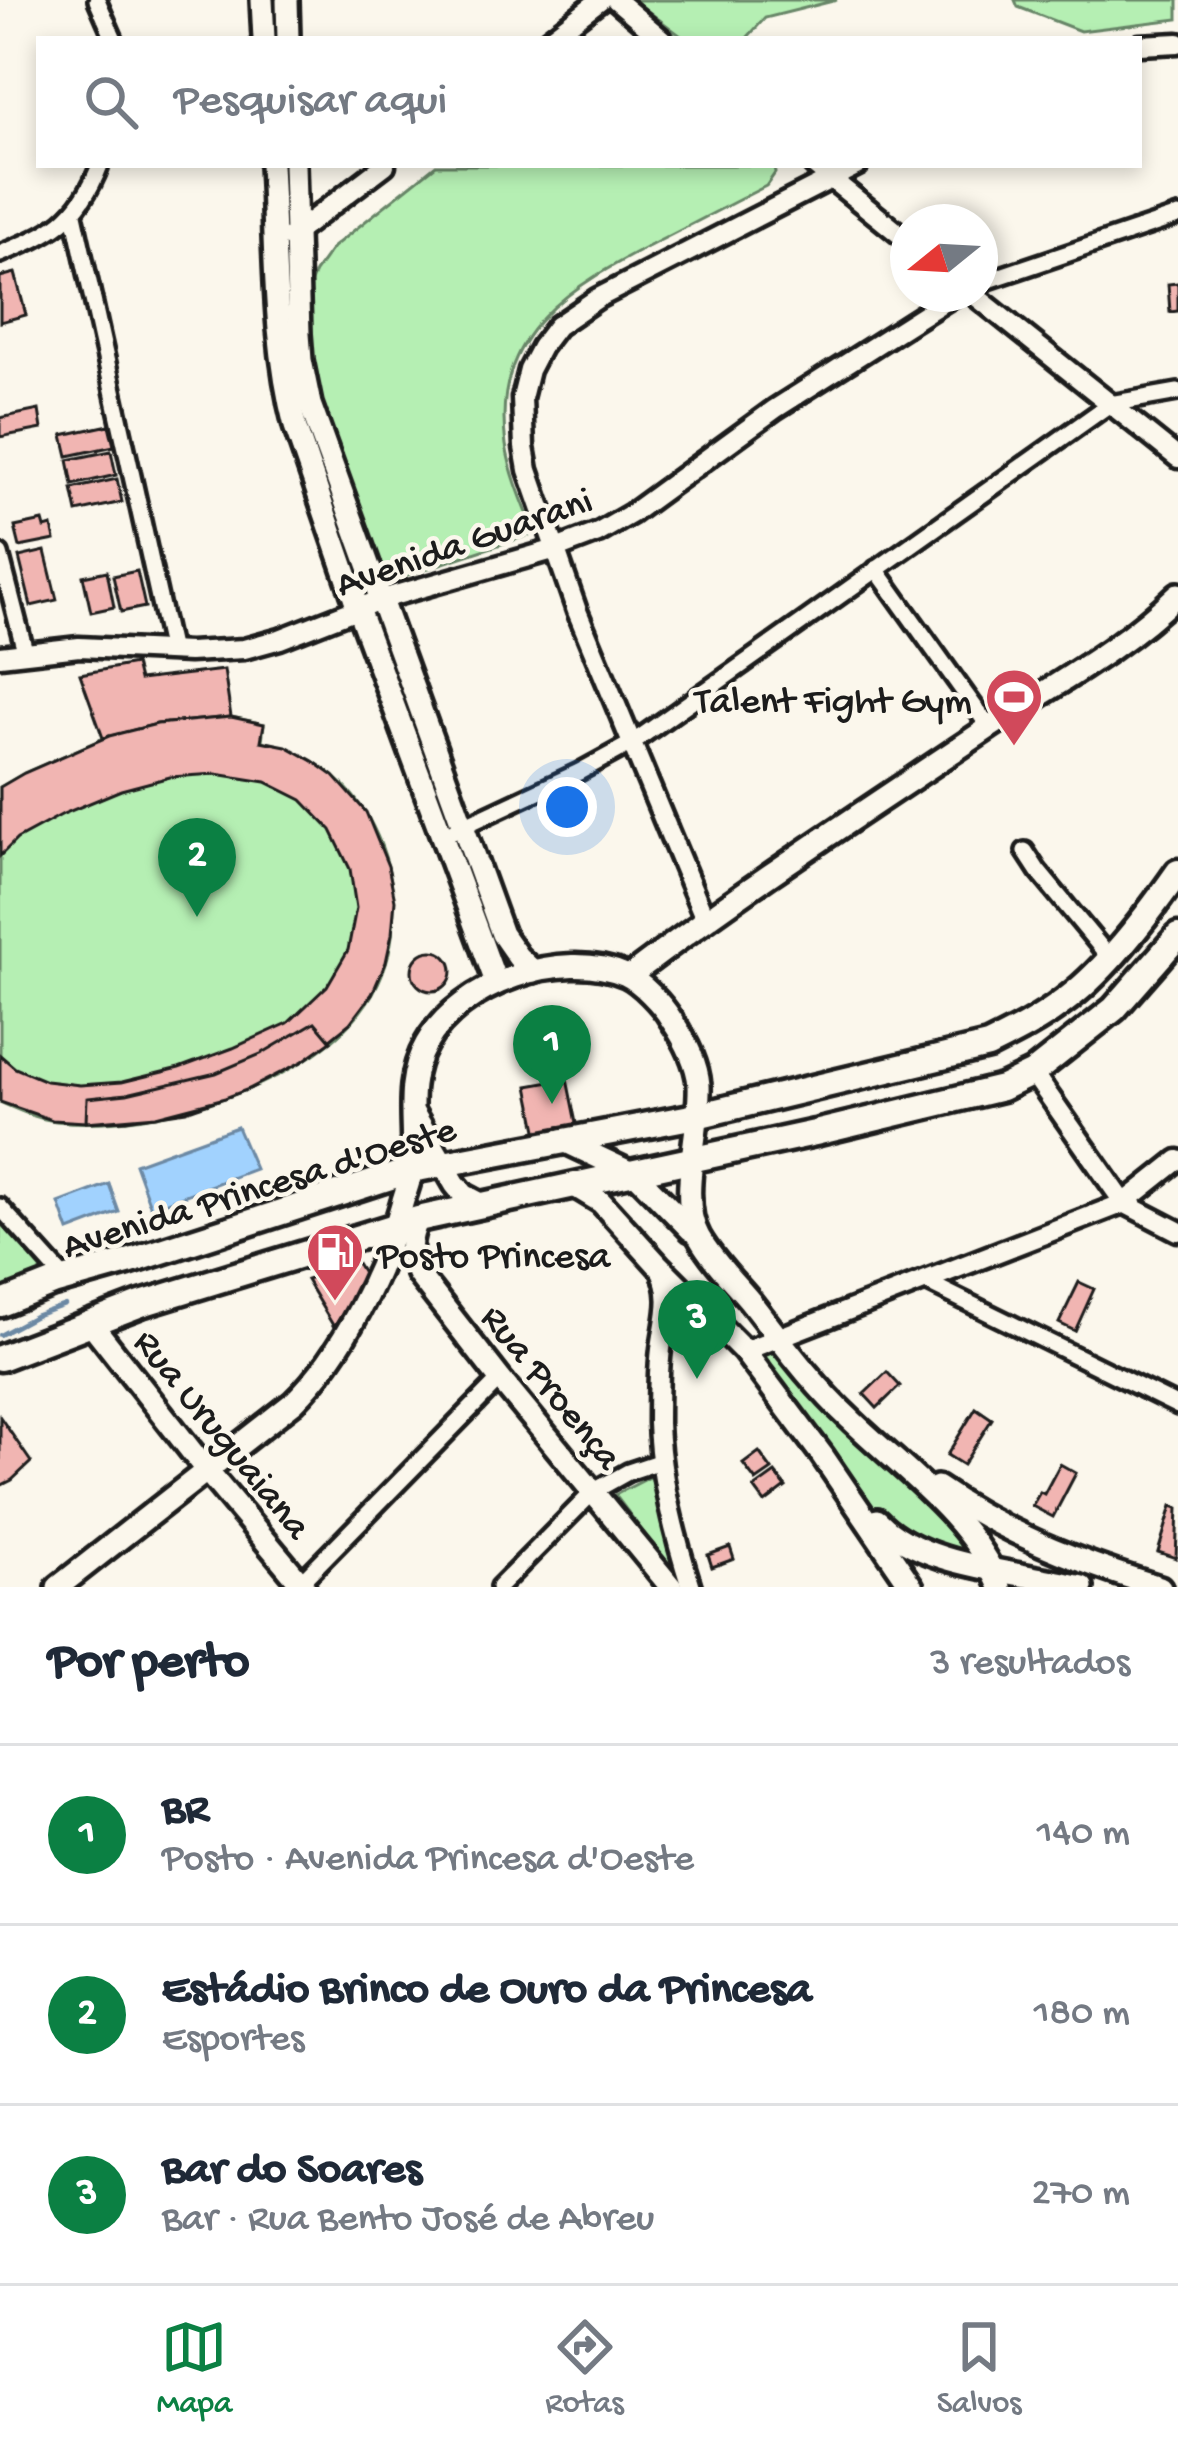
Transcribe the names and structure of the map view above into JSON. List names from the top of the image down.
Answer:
{
  "streets": {
    "main road": ["Avenida Princesa d'Oeste", "Rua Proença", "Rua Uruguaiana"],
    "street": ["Avenida Guarani"]
  },
  "crossings": [
    ["Avenida Princesa d'Oeste", "Rua Uruguaiana"]
  ],
  "places": {
    "sports": ["Talent Fight Gym"],
    "fuel station": ["Posto Princesa"]
  },
  "north": "left",
  "page": {
    "search": "Pesquisar aqui",
    "pins": ["2", "1", "3"],
    "heading": ["Por perto", "3 resultados"],
    "list": [
      {
        "mark": "1",
        "name": "BR",
        "note": "Posto · Avenida Princesa d'Oeste",
        "value": "140 m"
      },
      {
        "mark": "2",
        "name": "Estádio Brinco de Ouro da Princesa",
        "note": "Esportes",
        "value": "180 m"
      },
      {
        "mark": "3",
        "name": "Bar do Soares",
        "note": "Bar · Rua Bento José de Abreu",
        "value": "270 m"
      }
    ],
    "nav": ["Mapa", "Rotas", "Salvos"]
  }
}
